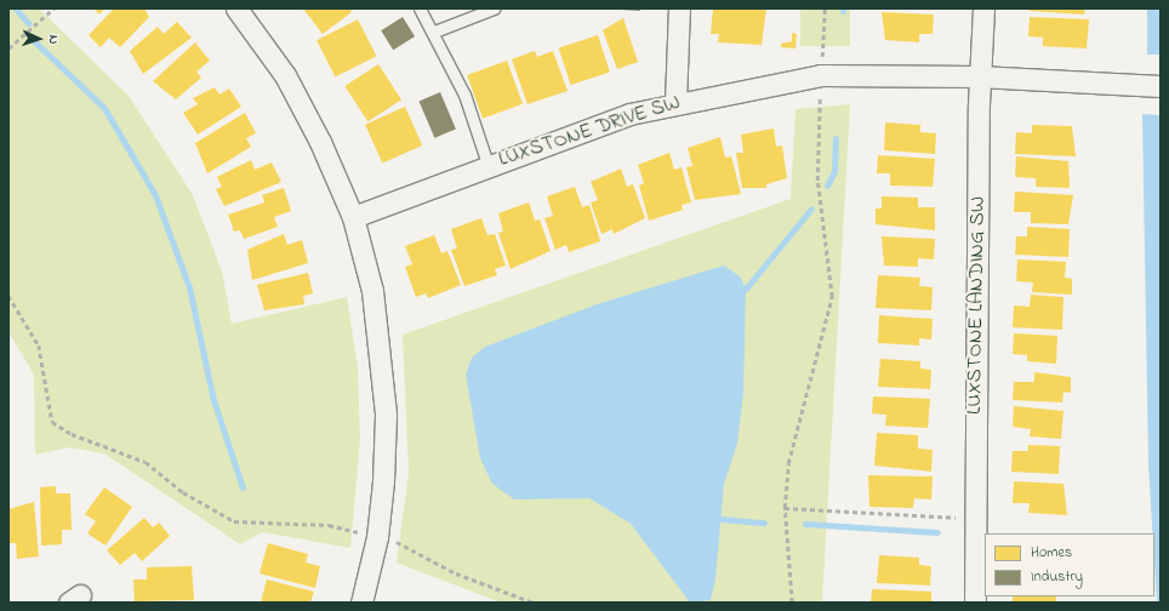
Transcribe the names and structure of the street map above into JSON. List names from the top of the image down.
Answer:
{
  "streets": {
    "street": ["LUXSTONE DRIVE SW", "LUXSTONE LANDING SW"]
  },
  "crossings": [
    ["LUXSTONE DRIVE SW", "LUXSTONE LANDING SW"]
  ],
  "legend": ["Homes", "Industry"],
  "north": "right"
}
